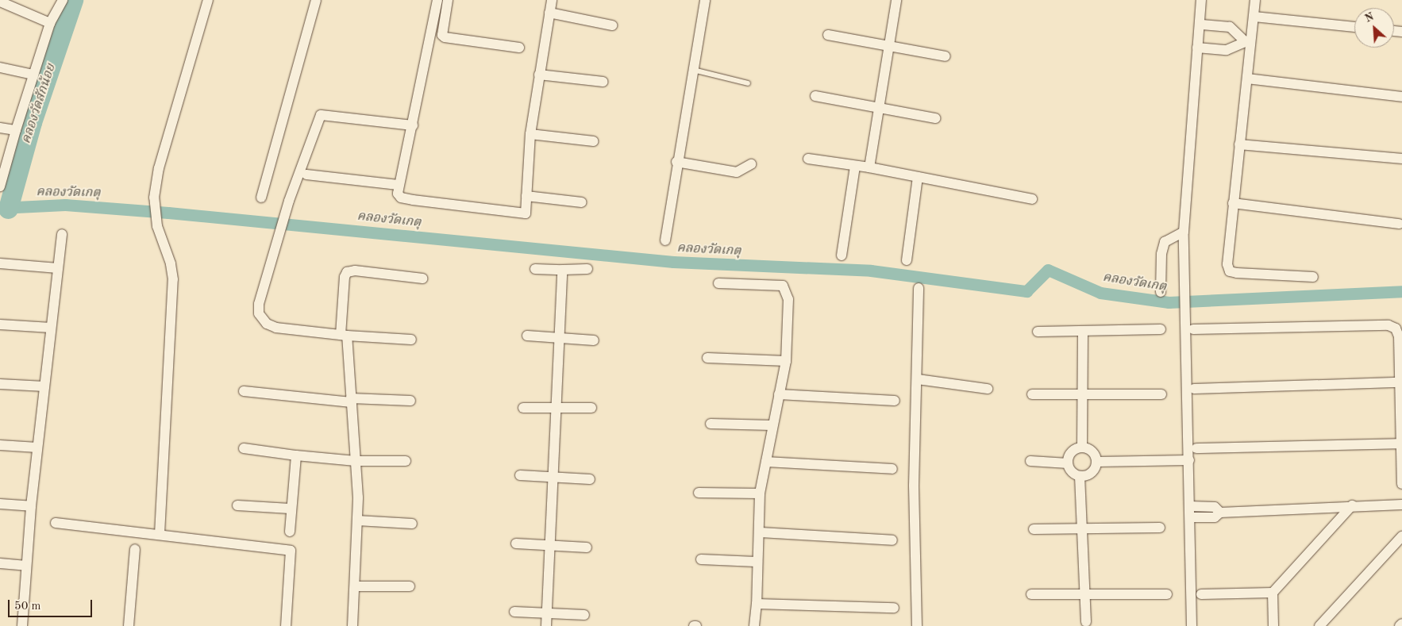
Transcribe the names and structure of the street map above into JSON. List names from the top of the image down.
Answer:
{
  "water": ["คลองวัดสักน้อย", "คลองวัดเกตุ"],
  "scale_bar": "50 m",
  "north": "top left"
}
